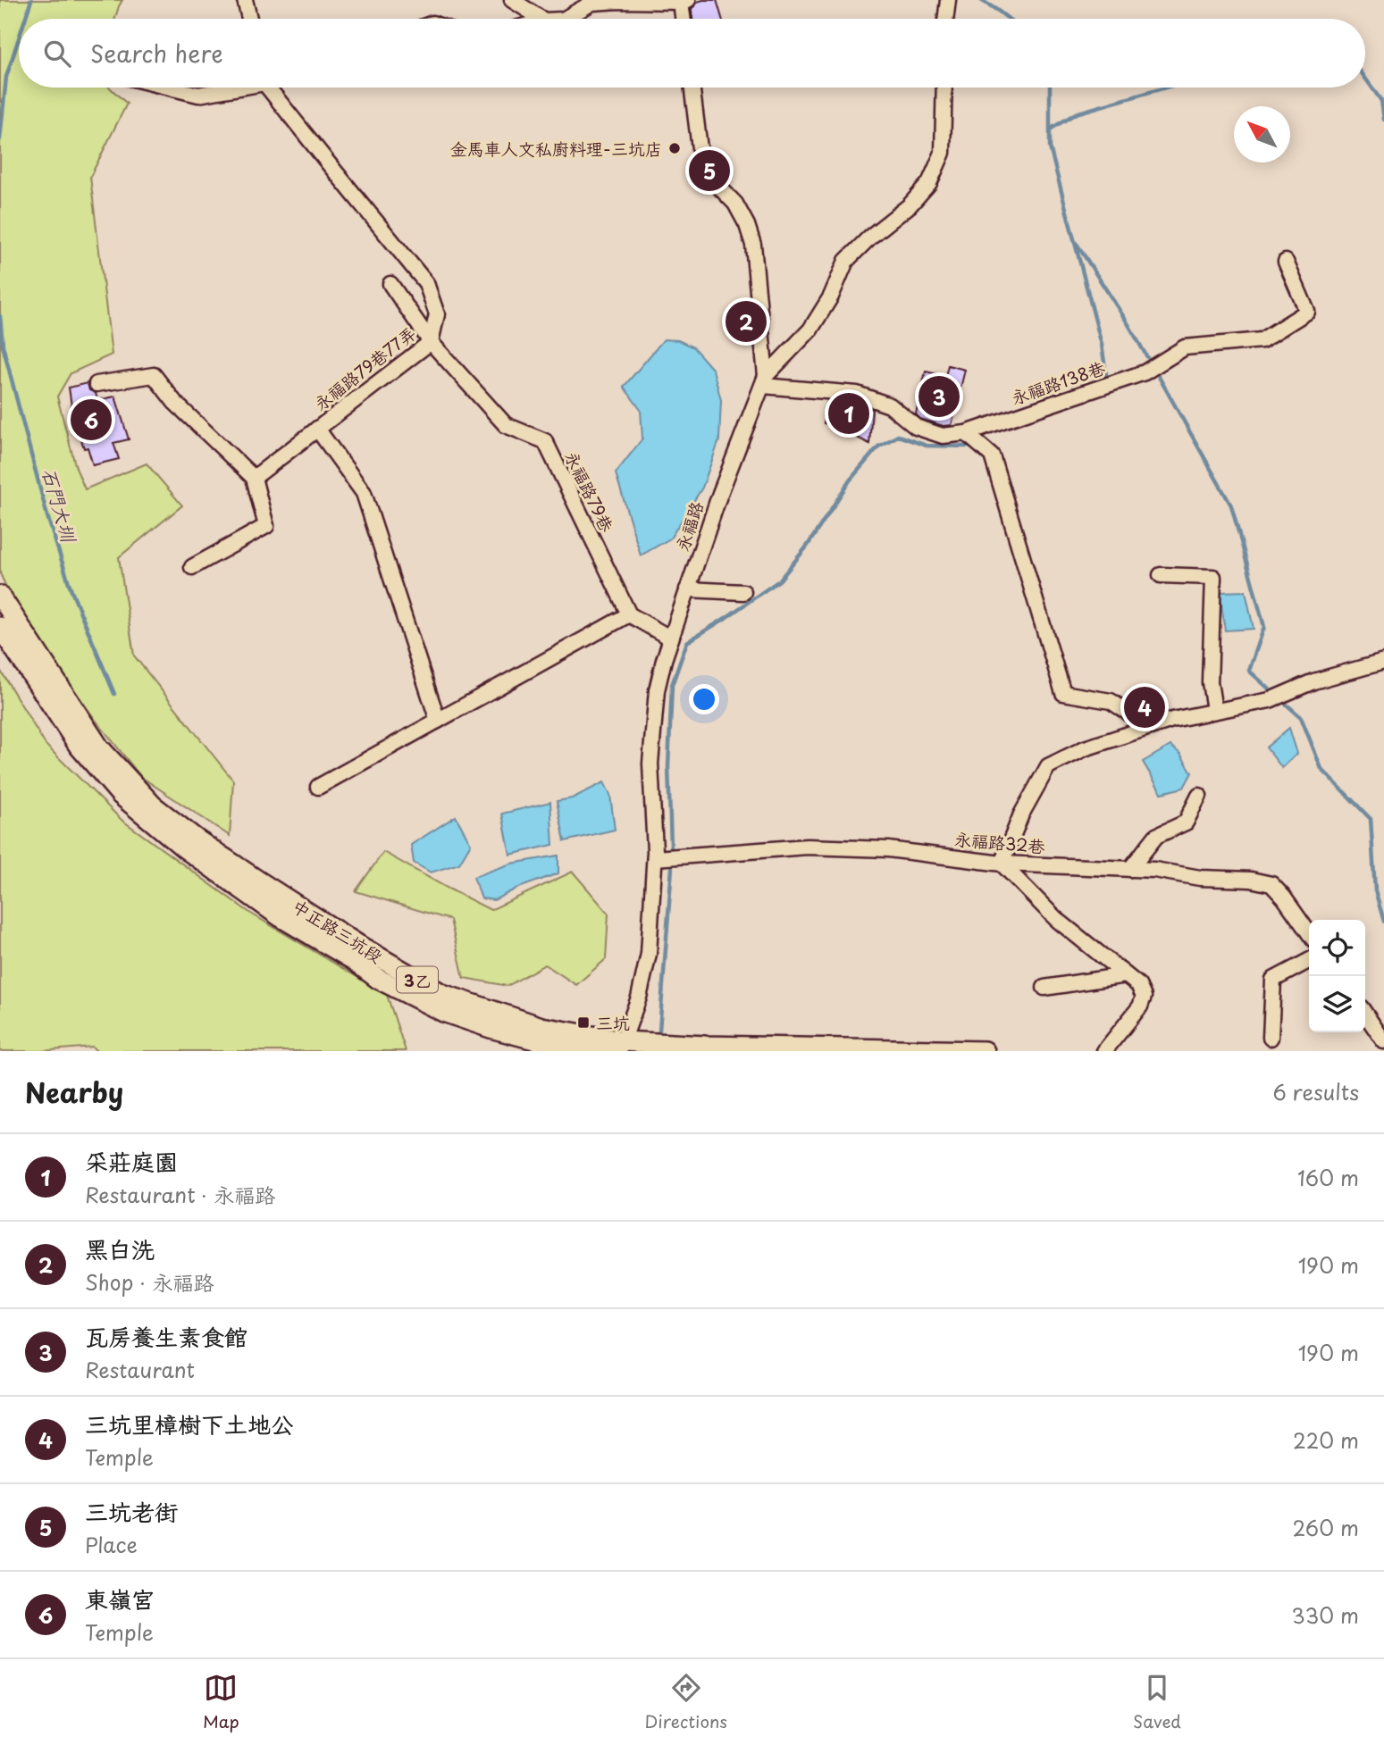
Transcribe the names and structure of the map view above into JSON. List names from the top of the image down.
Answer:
{
  "streets": {
    "main road": ["中正路三坑段", "3乙"],
    "street": [
      "永福路79巷77弄",
      "永福路138巷",
      "永福路79巷",
      "永福路",
      "永福路32巷"
    ]
  },
  "crossings": [
    ["永福路79巷77弄", "永福路79巷"],
    ["永福路138巷", "永福路"],
    ["永福路", "永福路32巷"],
    ["永福路", "中正路三坑段"]
  ],
  "water": ["石門大圳"],
  "places": {
    "other": ["金馬車人文私廚料理-三坑店"],
    "transit": ["三坑"]
  },
  "north": "top left",
  "page": {
    "search": "Search here",
    "pins": [
      "5",
      "2",
      "3",
      "1",
      "6",
      "4"
    ],
    "heading": ["Nearby", "6 results"],
    "list": [
      {
        "mark": "1",
        "name": "采莊庭園",
        "note": "Restaurant · 永福路",
        "value": "160 m"
      },
      {
        "mark": "2",
        "name": "黑白洗",
        "note": "Shop · 永福路",
        "value": "190 m"
      },
      {
        "mark": "3",
        "name": "瓦房養生素食館",
        "note": "Restaurant",
        "value": "190 m"
      },
      {
        "mark": "4",
        "name": "三坑里樟樹下土地公",
        "note": "Temple",
        "value": "220 m"
      },
      {
        "mark": "5",
        "name": "三坑老街",
        "note": "Place",
        "value": "260 m"
      },
      {
        "mark": "6",
        "name": "東嶺宮",
        "note": "Temple",
        "value": "330 m"
      }
    ],
    "nav": ["Map", "Directions", "Saved"]
  }
}
